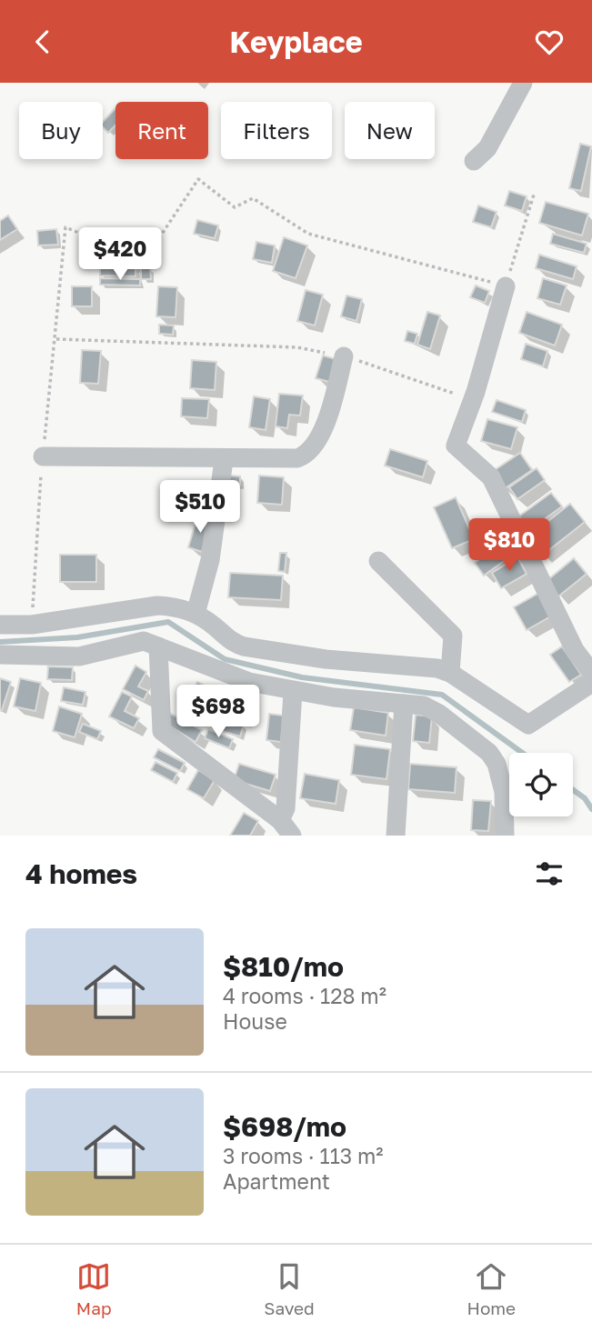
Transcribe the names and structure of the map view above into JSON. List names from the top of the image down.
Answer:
{
  "page": {
    "header": "Keyplace",
    "chip": [
      "Buy",
      "Rent",
      "Filters",
      "New"
    ],
    "price": [
      "$420",
      "$510",
      "$810",
      "$698"
    ],
    "heading": "4 homes",
    "list": [
      {
        "name": "$810/mo",
        "note": "4 rooms · 128 m² · House"
      },
      {
        "name": "$698/mo",
        "note": "3 rooms · 113 m² · Apartment"
      }
    ],
    "tabs": ["Map", "Saved", "Home"]
  }
}
